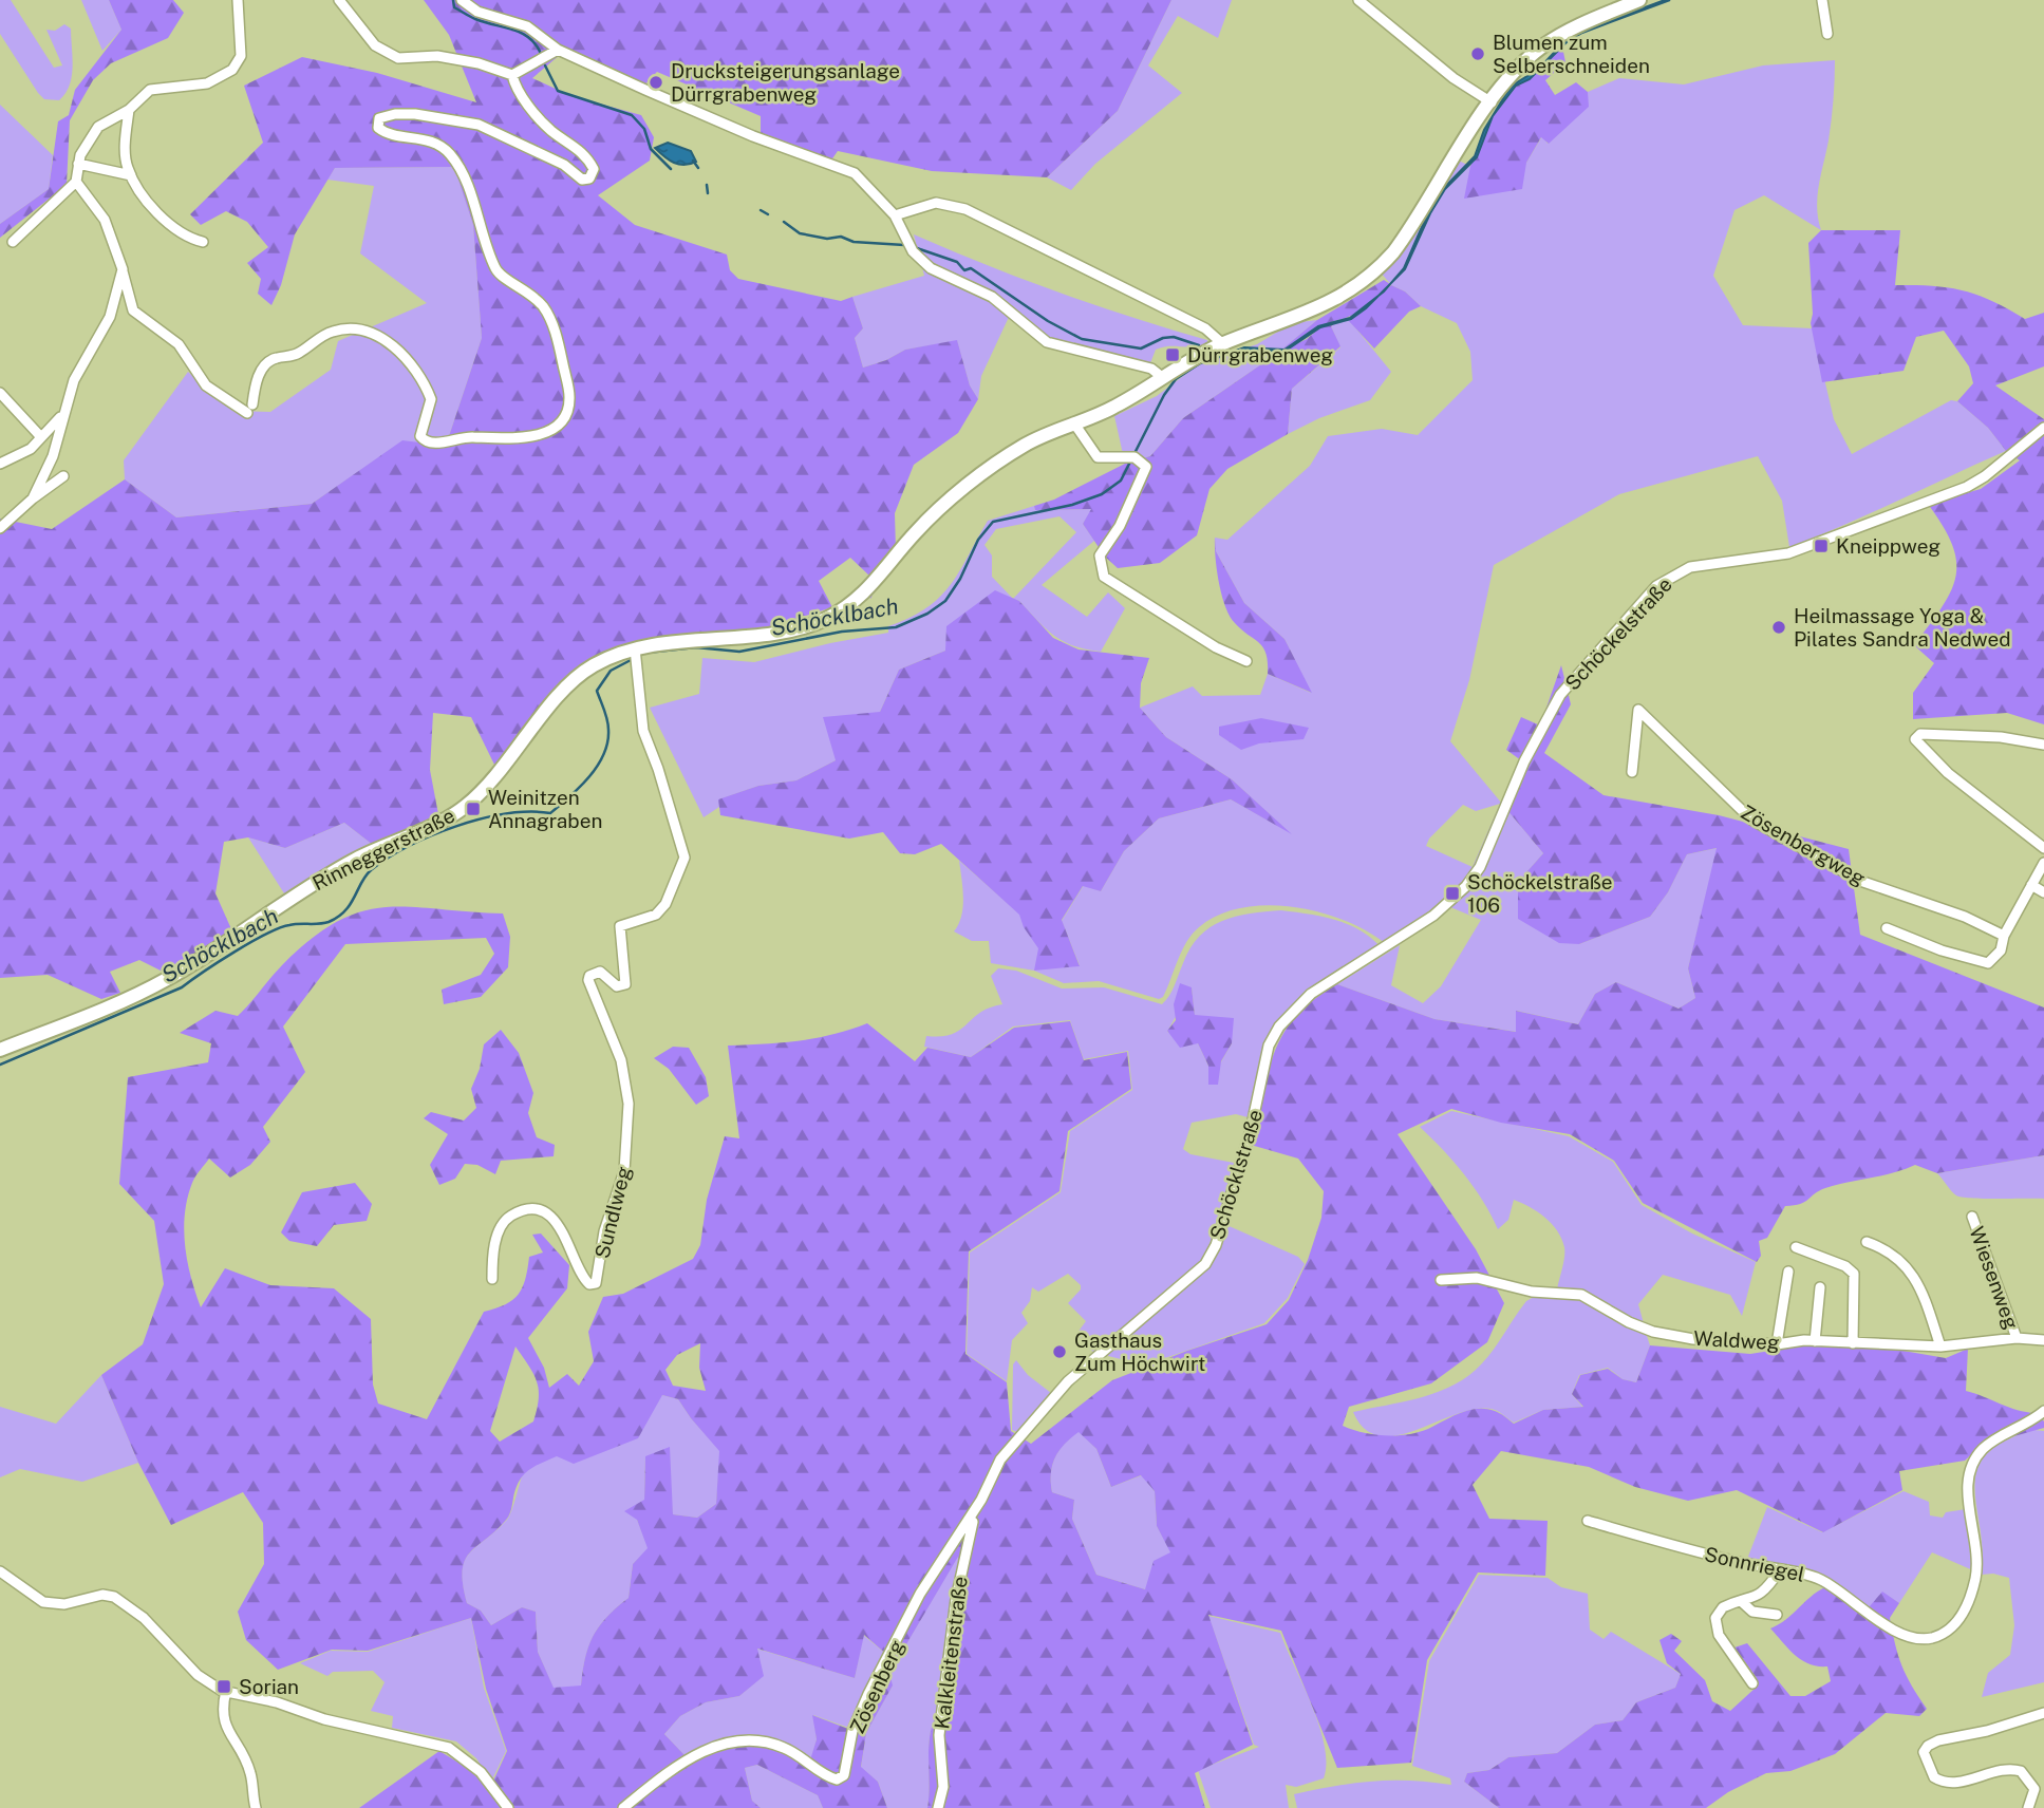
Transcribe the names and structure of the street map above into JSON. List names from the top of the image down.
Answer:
{
  "streets": {
    "main road": ["Rinneggerstraße"],
    "street": [
      "Schöckelstraße",
      "Zösenbergweg",
      "Schöcklstraße",
      "Sundlweg",
      "Wiesenweg",
      "Waldweg",
      "Sonnriegel",
      "Kalkleitenstraße",
      "Zösenberg"
    ]
  },
  "crossings": [
    ["Schöckelstraße", "Schöcklstraße"],
    ["Rinneggerstraße", "Sundlweg"],
    ["Schöcklstraße", "Kalkleitenstraße"],
    ["Schöcklstraße", "Zösenberg"],
    ["Wiesenweg", "Waldweg"],
    ["Kalkleitenstraße", "Zösenberg"]
  ],
  "water": ["Schöcklbach"],
  "places": {
    "other": [
      "Blumen zum Selberschneiden",
      "Drucksteigerungsanlage Dürrgrabenweg",
      "Heilmassage Yoga & Pilates Sandra Nedwed",
      "Gasthaus Zum Höchwirt"
    ],
    "transit": [
      "Dürrgrabenweg",
      "Kneippweg",
      "Weinitzen Annagraben",
      "Schöckelstraße 106",
      "Sorian"
    ]
  }
}
